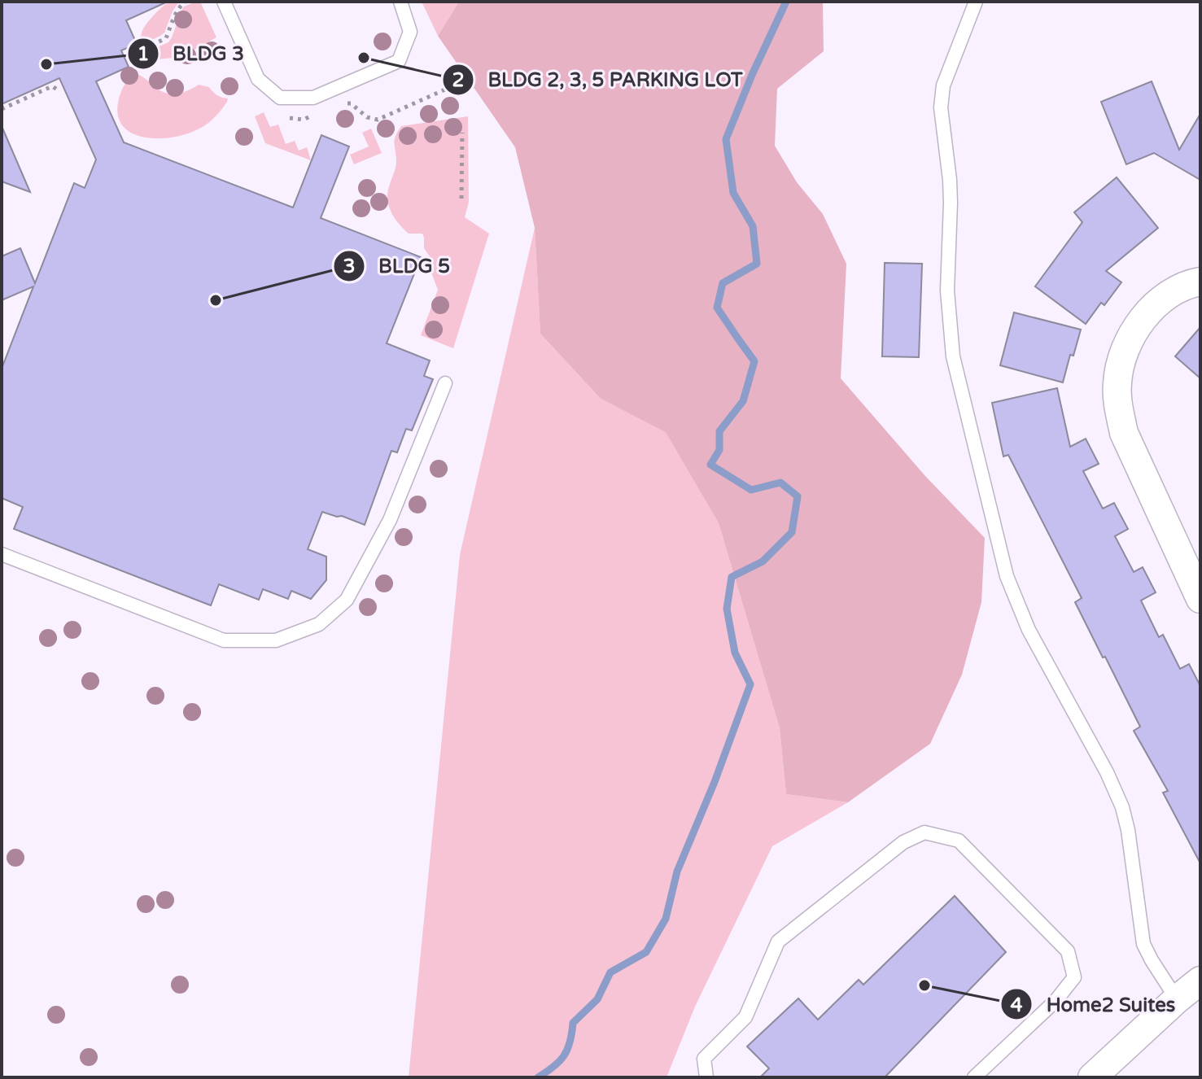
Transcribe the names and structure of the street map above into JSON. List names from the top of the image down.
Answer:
{
  "places": [
    "BLDG 2, 3, 5 PARKING LOT",
    "BLDG 3",
    "BLDG 5",
    "Home2 Suites"
  ]
}
